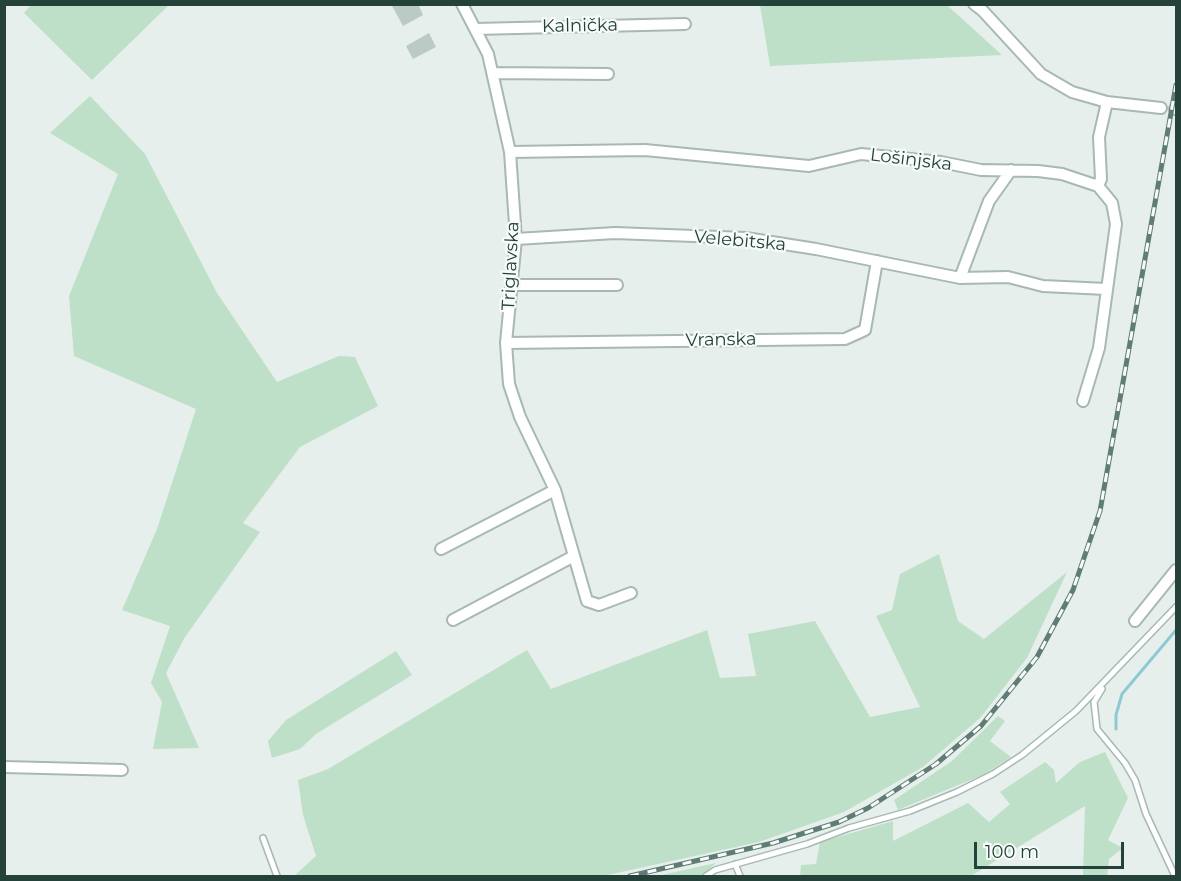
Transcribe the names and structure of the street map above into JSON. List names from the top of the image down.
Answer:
{
  "streets": {
    "street": [
      "Kalnička",
      "Lošinjska",
      "Velebitska",
      "Triglavska",
      "Vranska"
    ]
  },
  "crossings": [
    ["Kalnička", "Triglavska"],
    ["Lošinjska", "Triglavska"],
    ["Velebitska", "Triglavska"],
    ["Velebitska", "Vranska"],
    ["Triglavska", "Vranska"]
  ],
  "scale_bar": "100 m"
}
